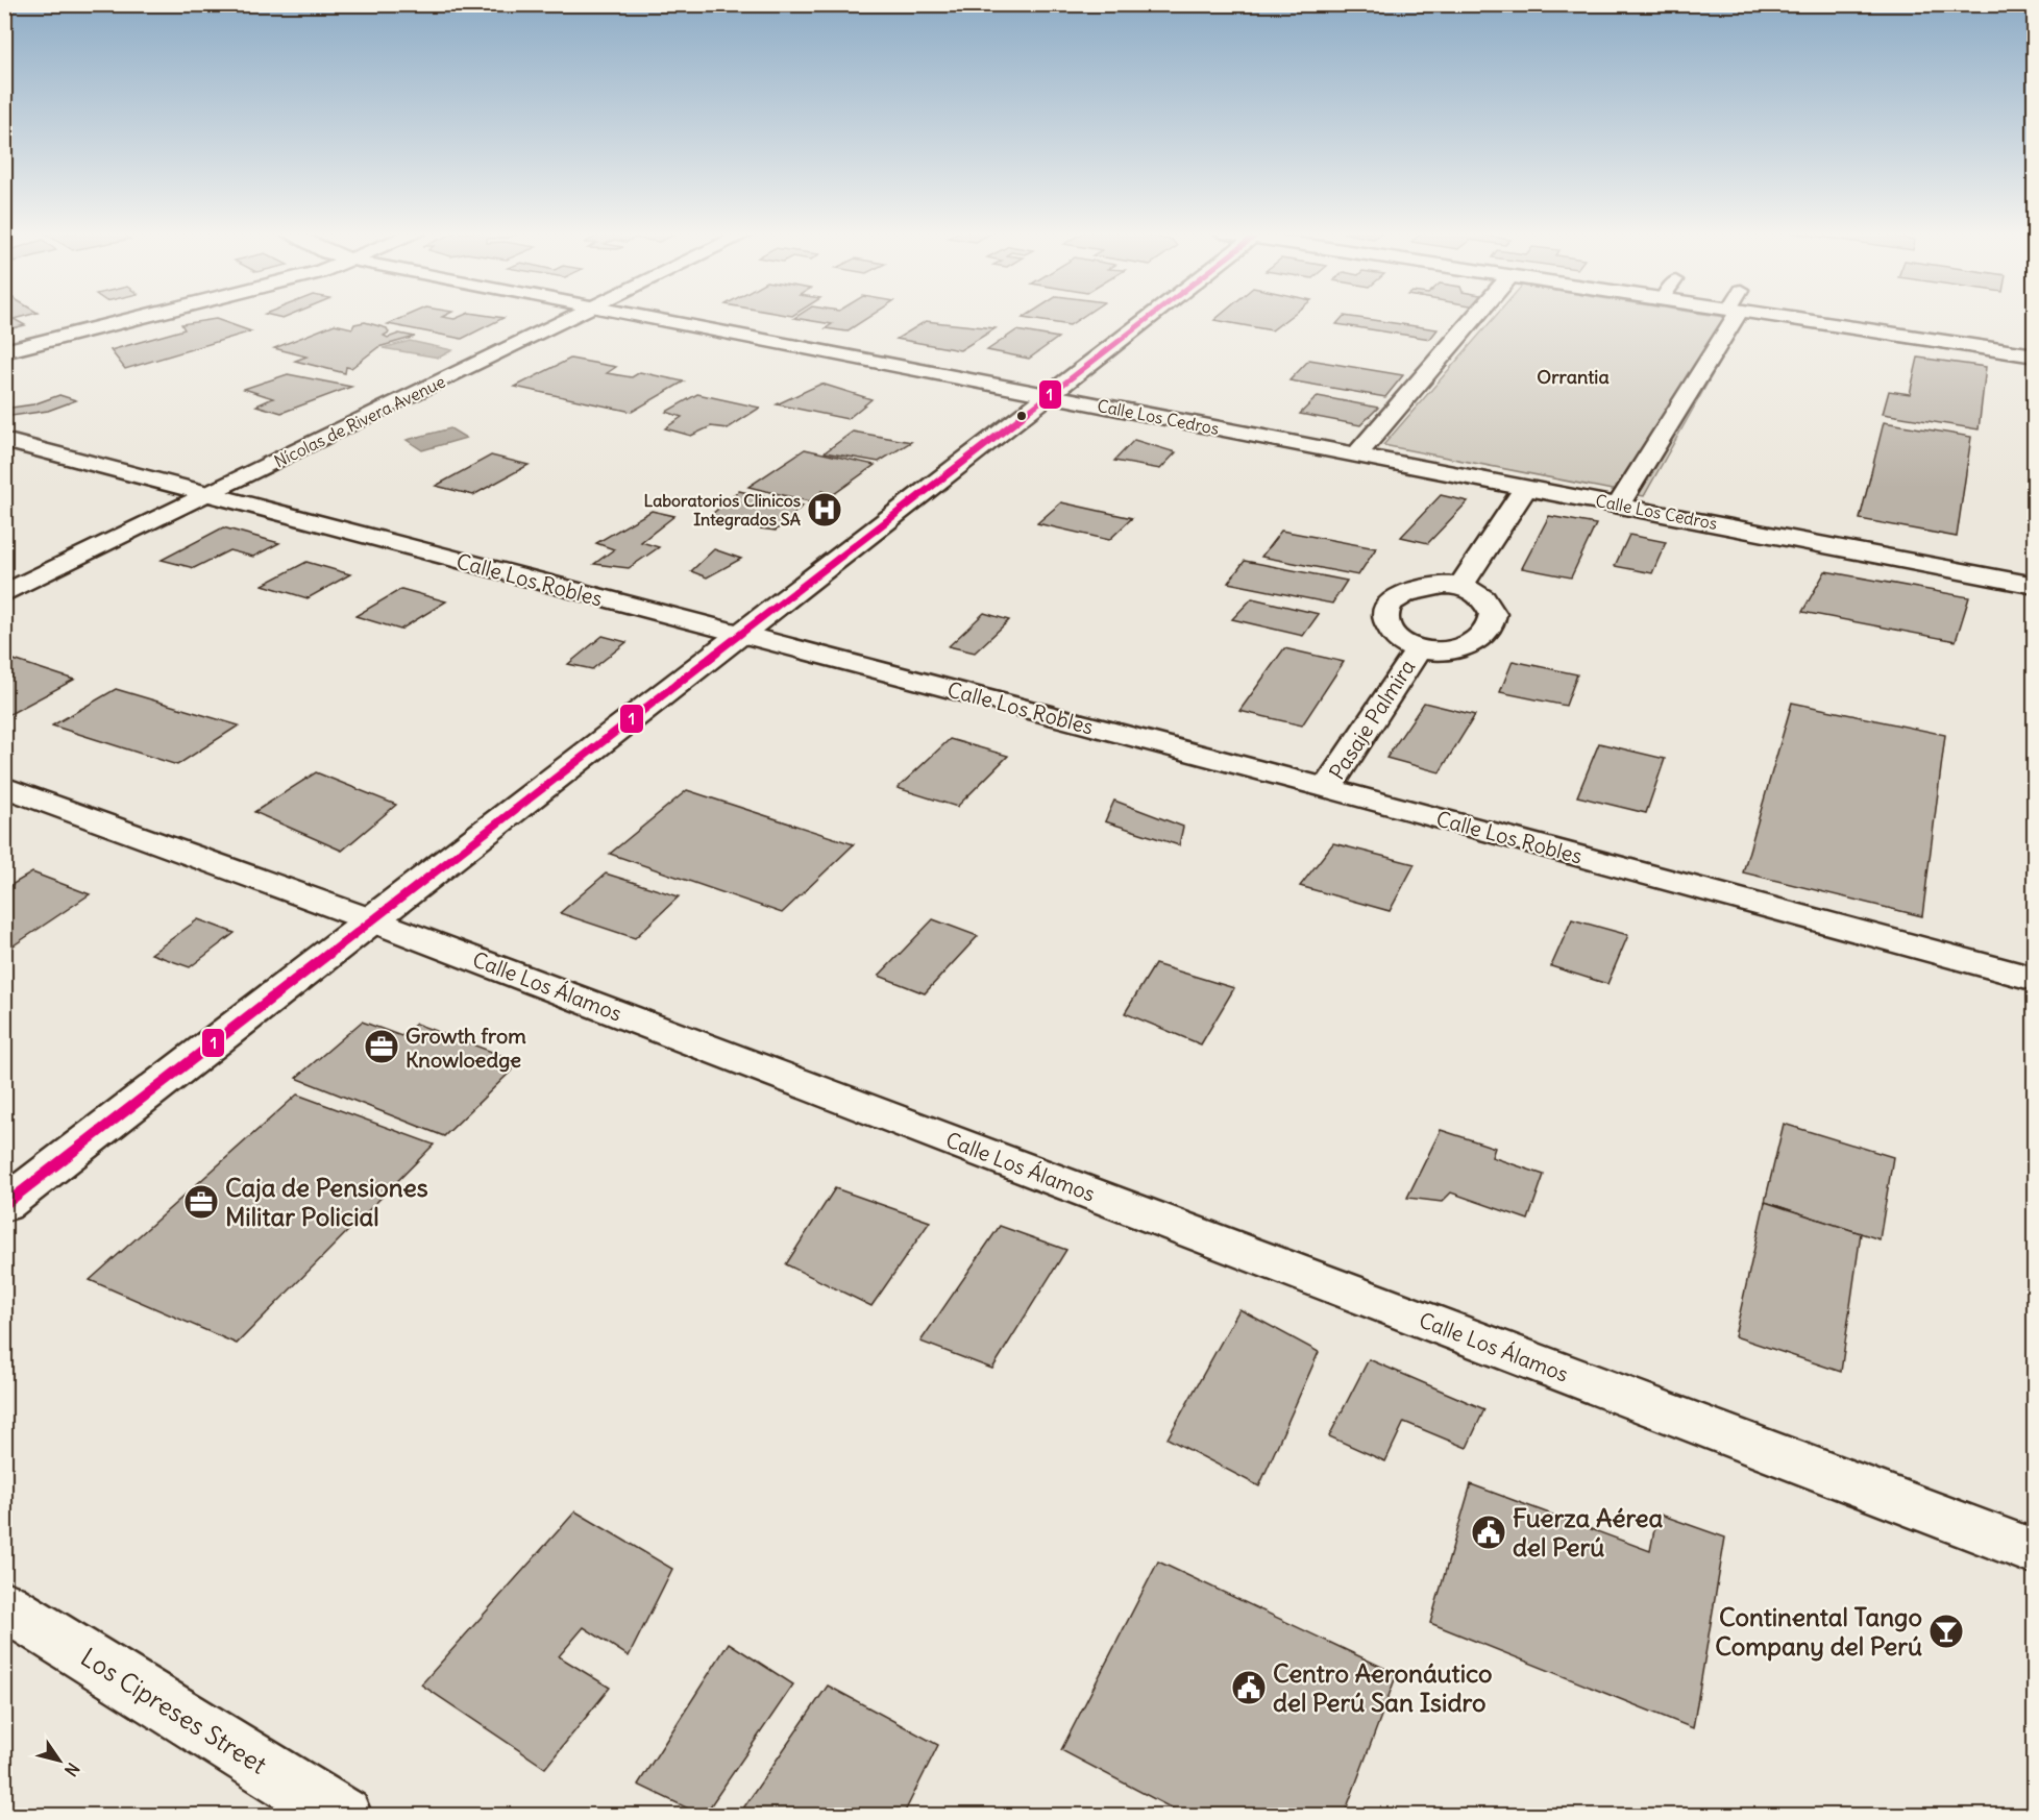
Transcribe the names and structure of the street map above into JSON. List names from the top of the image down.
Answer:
{
  "streets": {
    "street": [
      "Calle Los Cedros",
      "Nícolas de Rivera Avenue",
      "Calle Los Robles",
      "Pasaje Palmira",
      "Calle Los Álamos",
      "Los Cipreses Street"
    ]
  },
  "crossings": [
    ["Nícolas de Rivera Avenue", "Calle Los Robles"],
    ["Calle Los Robles", "Pasaje Palmira"]
  ],
  "districts": ["Orrantia"],
  "places": {
    "hospital": ["Laboratorios Clinicos Integrados SA"],
    "office": ["Growth from Knowloedge", "Caja de Pensiones Militar Policial"],
    "public building": ["Fuerza Aérea del Perú", "Centro Aeronáutico del Perú San Isidro"],
    "bar": ["Continental Tango Company del Perú"]
  },
  "lines": ["transit line 1"],
  "north": "bottom right"
}
